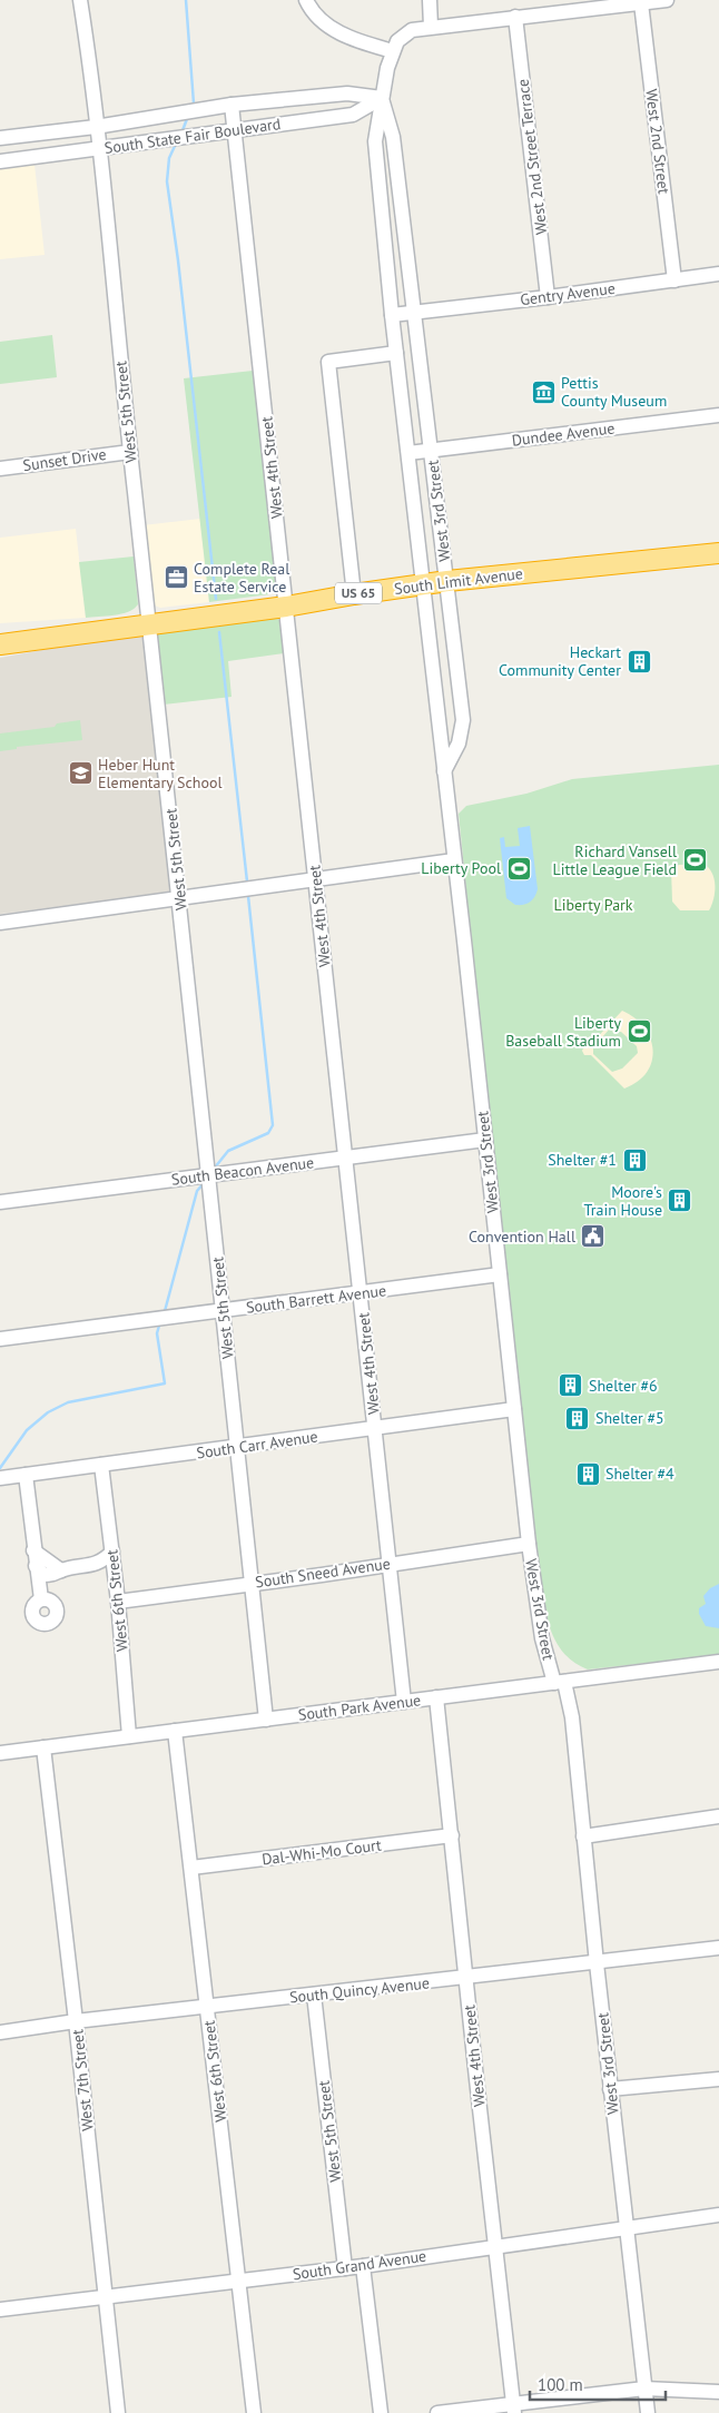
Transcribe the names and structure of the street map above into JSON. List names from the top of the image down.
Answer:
{
  "streets": {
    "highway": ["South Limit Avenue", "US 65"],
    "street": [
      "South State Fair Boulevard",
      "West 2nd Street",
      "West 2nd Street Terrace",
      "Gentry Avenue",
      "West 5th Street",
      "Dundee Avenue",
      "Sunset Drive",
      "West 4th Street",
      "West 3rd Street",
      "South Beacon Avenue",
      "South Barrett Avenue",
      "South Carr Avenue",
      "South Sneed Avenue",
      "West 6th Street",
      "South Park Avenue",
      "Dal-Whi-Mo Court",
      "South Quincy Avenue",
      "West 7th Street",
      "South Grand Avenue"
    ]
  },
  "crossings": [
    ["South State Fair Boulevard", "West 5th Street"],
    ["South State Fair Boulevard", "West 4th Street"],
    ["South State Fair Boulevard", "West 3rd Street"],
    ["West 2nd Street", "Gentry Avenue"],
    ["West 2nd Street Terrace", "Gentry Avenue"],
    ["Gentry Avenue", "West 3rd Street"],
    ["West 5th Street", "Sunset Drive"],
    ["West 5th Street", "South Limit Avenue"],
    ["West 5th Street", "South Beacon Avenue"],
    ["West 5th Street", "South Barrett Avenue"],
    ["West 5th Street", "South Carr Avenue"],
    ["West 5th Street", "South Sneed Avenue"],
    ["West 5th Street", "South Park Avenue"],
    ["West 5th Street", "South Quincy Avenue"],
    ["West 5th Street", "South Grand Avenue"],
    ["Dundee Avenue", "West 3rd Street"],
    ["West 4th Street", "South Limit Avenue"],
    ["West 4th Street", "South Beacon Avenue"],
    ["West 4th Street", "South Barrett Avenue"],
    ["West 4th Street", "South Carr Avenue"],
    ["West 4th Street", "South Sneed Avenue"],
    ["West 4th Street", "South Park Avenue"],
    ["West 4th Street", "Dal-Whi-Mo Court"],
    ["West 4th Street", "South Quincy Avenue"],
    ["West 4th Street", "South Grand Avenue"],
    ["West 3rd Street", "South Limit Avenue"],
    ["West 3rd Street", "South Beacon Avenue"],
    ["West 3rd Street", "South Barrett Avenue"],
    ["West 3rd Street", "South Carr Avenue"],
    ["West 3rd Street", "South Sneed Avenue"],
    ["West 3rd Street", "South Park Avenue"],
    ["West 3rd Street", "South Quincy Avenue"],
    ["West 3rd Street", "South Grand Avenue"],
    ["South Carr Avenue", "West 6th Street"],
    ["South Sneed Avenue", "West 6th Street"],
    ["West 6th Street", "South Park Avenue"],
    ["West 6th Street", "Dal-Whi-Mo Court"],
    ["West 6th Street", "South Quincy Avenue"],
    ["West 6th Street", "South Grand Avenue"],
    ["South Park Avenue", "West 7th Street"],
    ["South Quincy Avenue", "West 7th Street"],
    ["West 7th Street", "South Grand Avenue"]
  ],
  "parks": ["Liberty Park"],
  "places": {
    "museum": ["Pettis County Museum"],
    "office": ["Complete Real Estate Service"],
    "building": [
      "Heckart Community Center",
      "Shelter #1",
      "Moore's Train House",
      "Shelter #6",
      "Shelter #5",
      "Shelter #4"
    ],
    "school or university": ["Heber Hunt Elementary School"],
    "sports": ["Richard Vansell Little League Field", "Liberty Pool", "Liberty Baseball Stadium"],
    "public building": ["Convention Hall"]
  },
  "scale_bar": "100 m"
}
